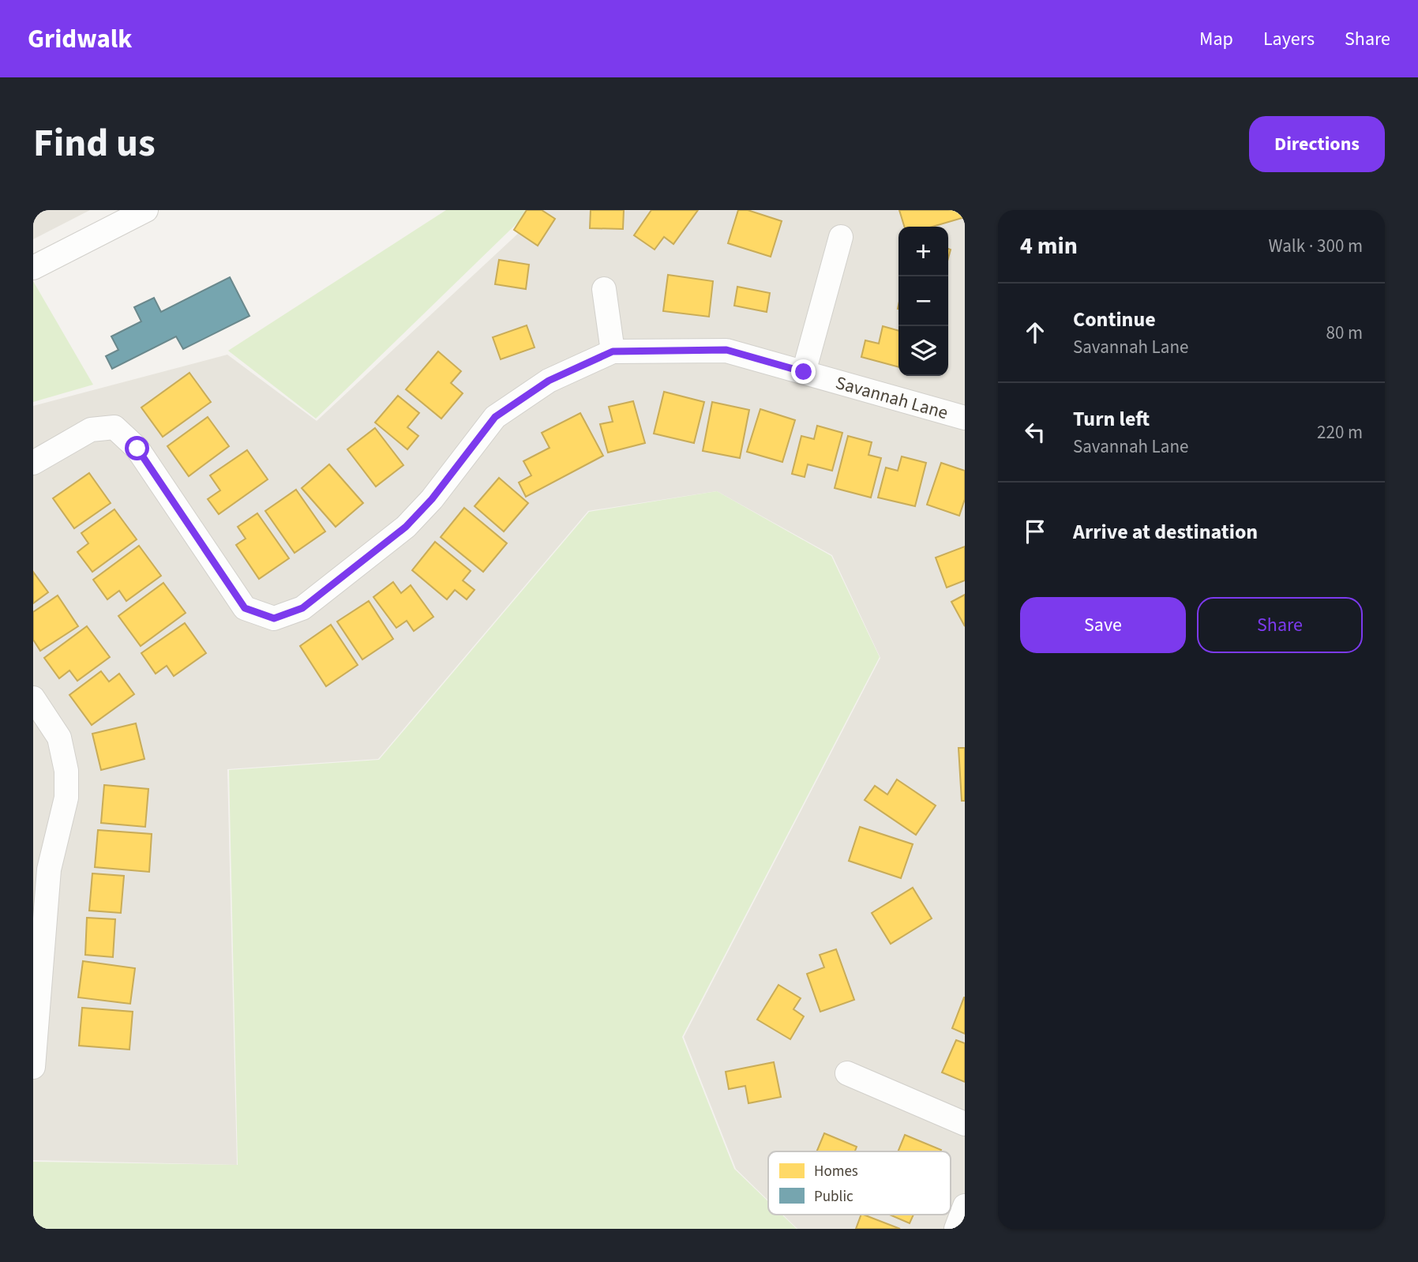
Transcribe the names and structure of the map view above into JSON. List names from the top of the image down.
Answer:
{
  "streets": {
    "street": ["Savannah Lane"]
  },
  "legend": ["Homes", "Public"],
  "page": {
    "header": "Gridwalk",
    "nav": ["Map", "Layers", "Share"],
    "title": "Find us",
    "buttons": [
      "Directions",
      ["Save", "Share"]
    ],
    "heading": ["4 min", "Walk · 300 m"],
    "map_buttons": ["+", "−"],
    "list": [
      ["Continue", "Savannah Lane", "80 m"],
      ["Turn left", "Savannah Lane", "220 m"],
      "Arrive at destination"
    ]
  }
}
